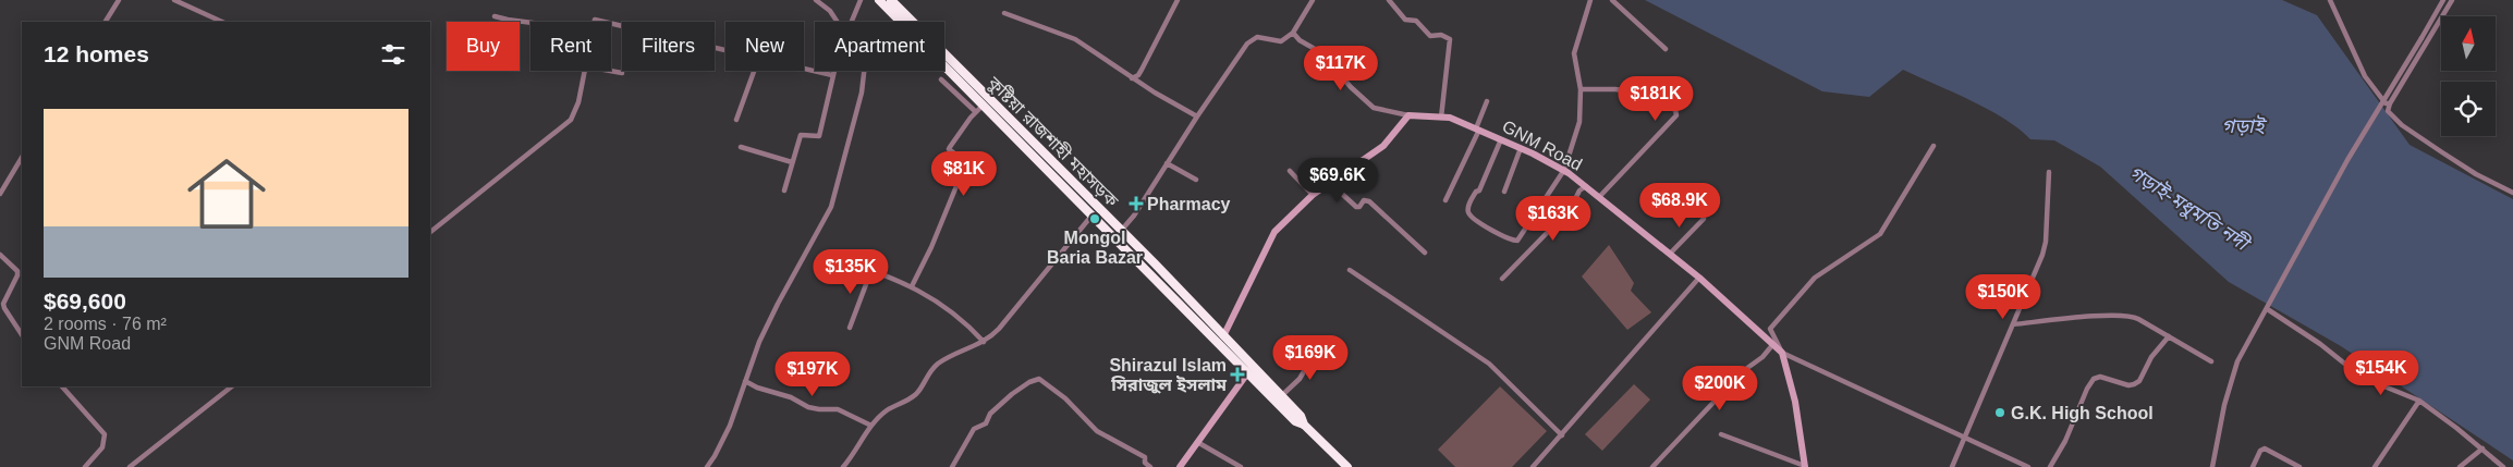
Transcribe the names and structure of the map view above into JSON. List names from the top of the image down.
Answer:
{
  "streets": {
    "highway": ["কুষ্টিয়া রাজশাহী মহাসড়ক"],
    "street": ["GNM Road"]
  },
  "water": ["গড়াই", "গড়াই-মধুমতি নদী"],
  "places": {
    "health": ["Pharmacy", "Shirazul Islam সিরাজুল ইসলাম"],
    "other": ["Mongol Baria Bazar", "G.K. High School"]
  },
  "north": "top",
  "page": {
    "chip": [
      "Buy",
      "Rent",
      "Filters",
      "New",
      "Apartment"
    ],
    "heading": "12 homes",
    "price": [
      "$117K",
      "$181K",
      "$81K",
      "$69.6K",
      "$68.9K",
      "$163K",
      "$135K",
      "$150K",
      "$169K",
      "$154K",
      "$197K",
      "$200K"
    ],
    "list": [
      {
        "name": "$69,600",
        "note": "2 rooms · 76 m² · GNM Road"
      }
    ]
  }
}
